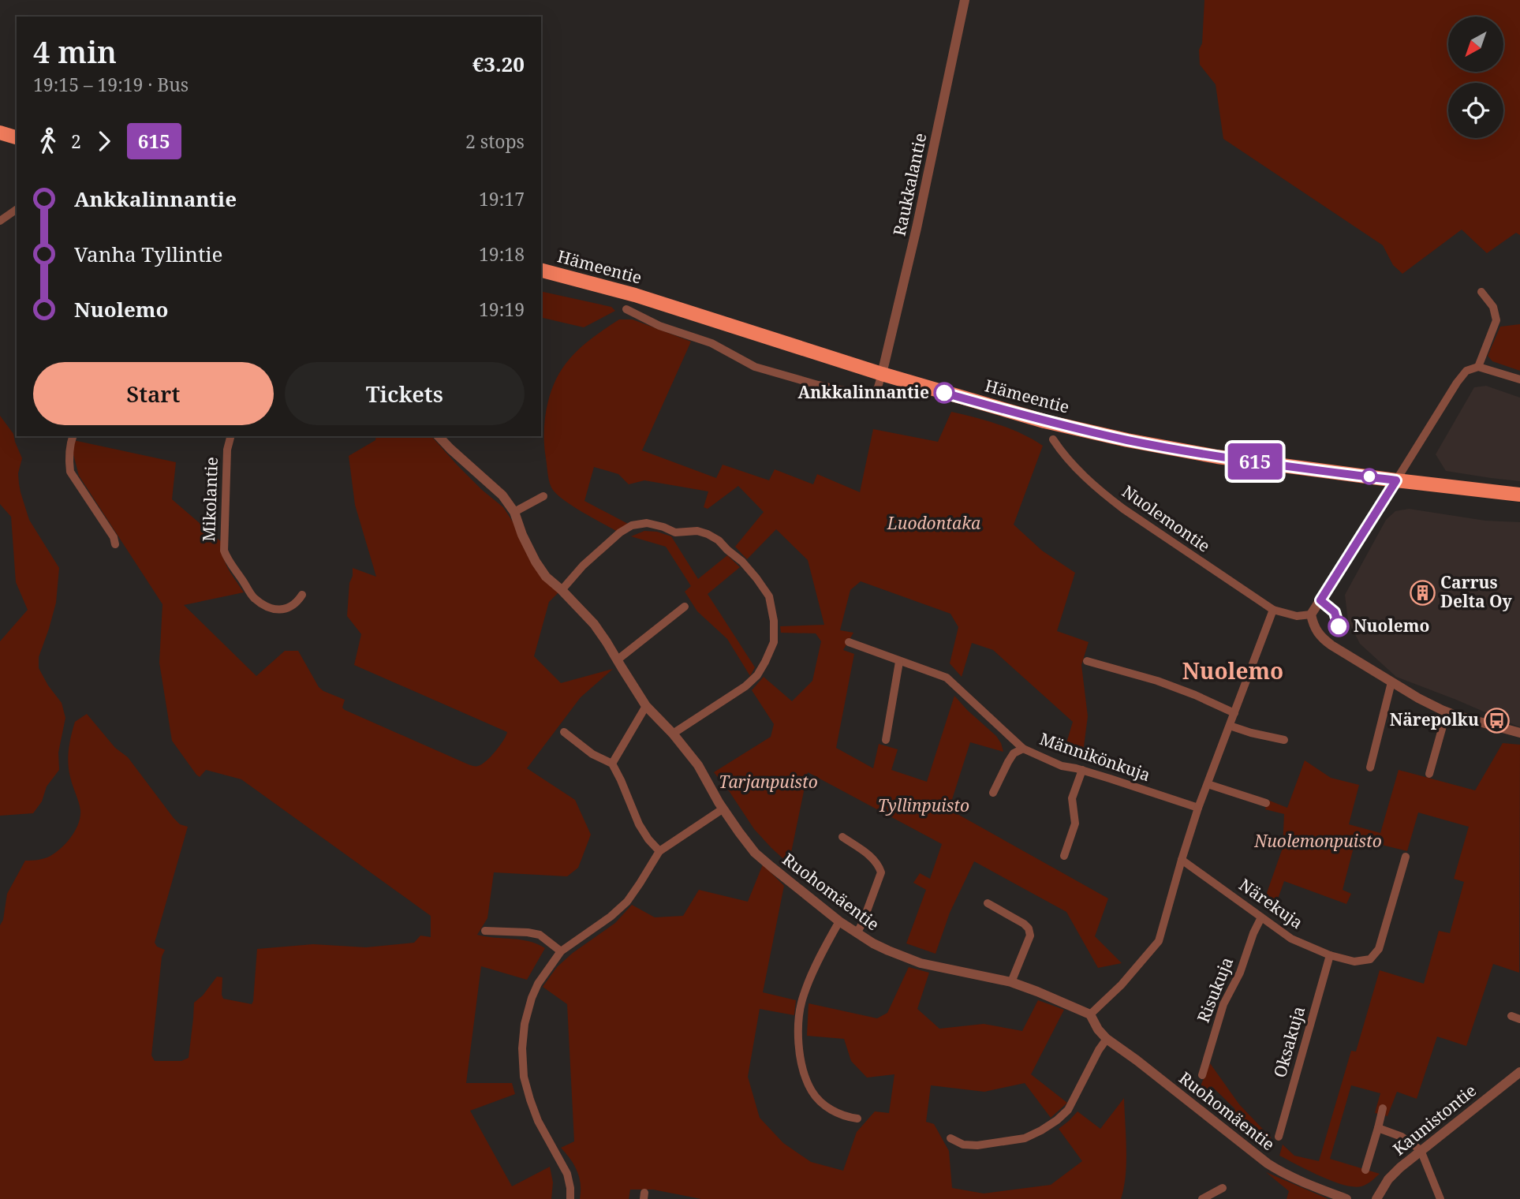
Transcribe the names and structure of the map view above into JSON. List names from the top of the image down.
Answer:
{
  "streets": {
    "highway": ["Hämeentie"],
    "street": [
      "Raukkalantie",
      "Mikolantie",
      "Nuolemontie",
      "Männikönkuja",
      "Ruohomäentie",
      "Närekuja",
      "Risukuja",
      "Oksakuja",
      "Kaunistontie"
    ]
  },
  "crossings": [
    ["Raukkalantie", "Hämeentie"],
    ["Närekuja", "Risukuja"],
    ["Närekuja", "Oksakuja"]
  ],
  "districts": ["Nuolemo"],
  "parks": [
    "Luodontaka",
    "Tarjanpuisto",
    "Tyllinpuisto",
    "Nuolemonpuisto"
  ],
  "places": {
    "other": ["Ankkalinnantie", "Nuolemo"],
    "building": ["Carrus Delta Oy"],
    "bus stop": ["Närepolku"]
  },
  "lines": ["bus line 615"],
  "north": "bottom left",
  "page": {
    "on_map": "615",
    "heading": ["4 min", "19:15 – 19:19 · Bus", "€3.20"],
    "legs": ["2", "615", "2 stops"],
    "list": [
      {
        "name": "Ankkalinnantie",
        "value": "19:17"
      },
      {
        "name": "Vanha Tyllintie",
        "value": "19:18"
      },
      {
        "name": "Nuolemo",
        "value": "19:19"
      }
    ],
    "buttons": ["Start", "Tickets"]
  }
}
